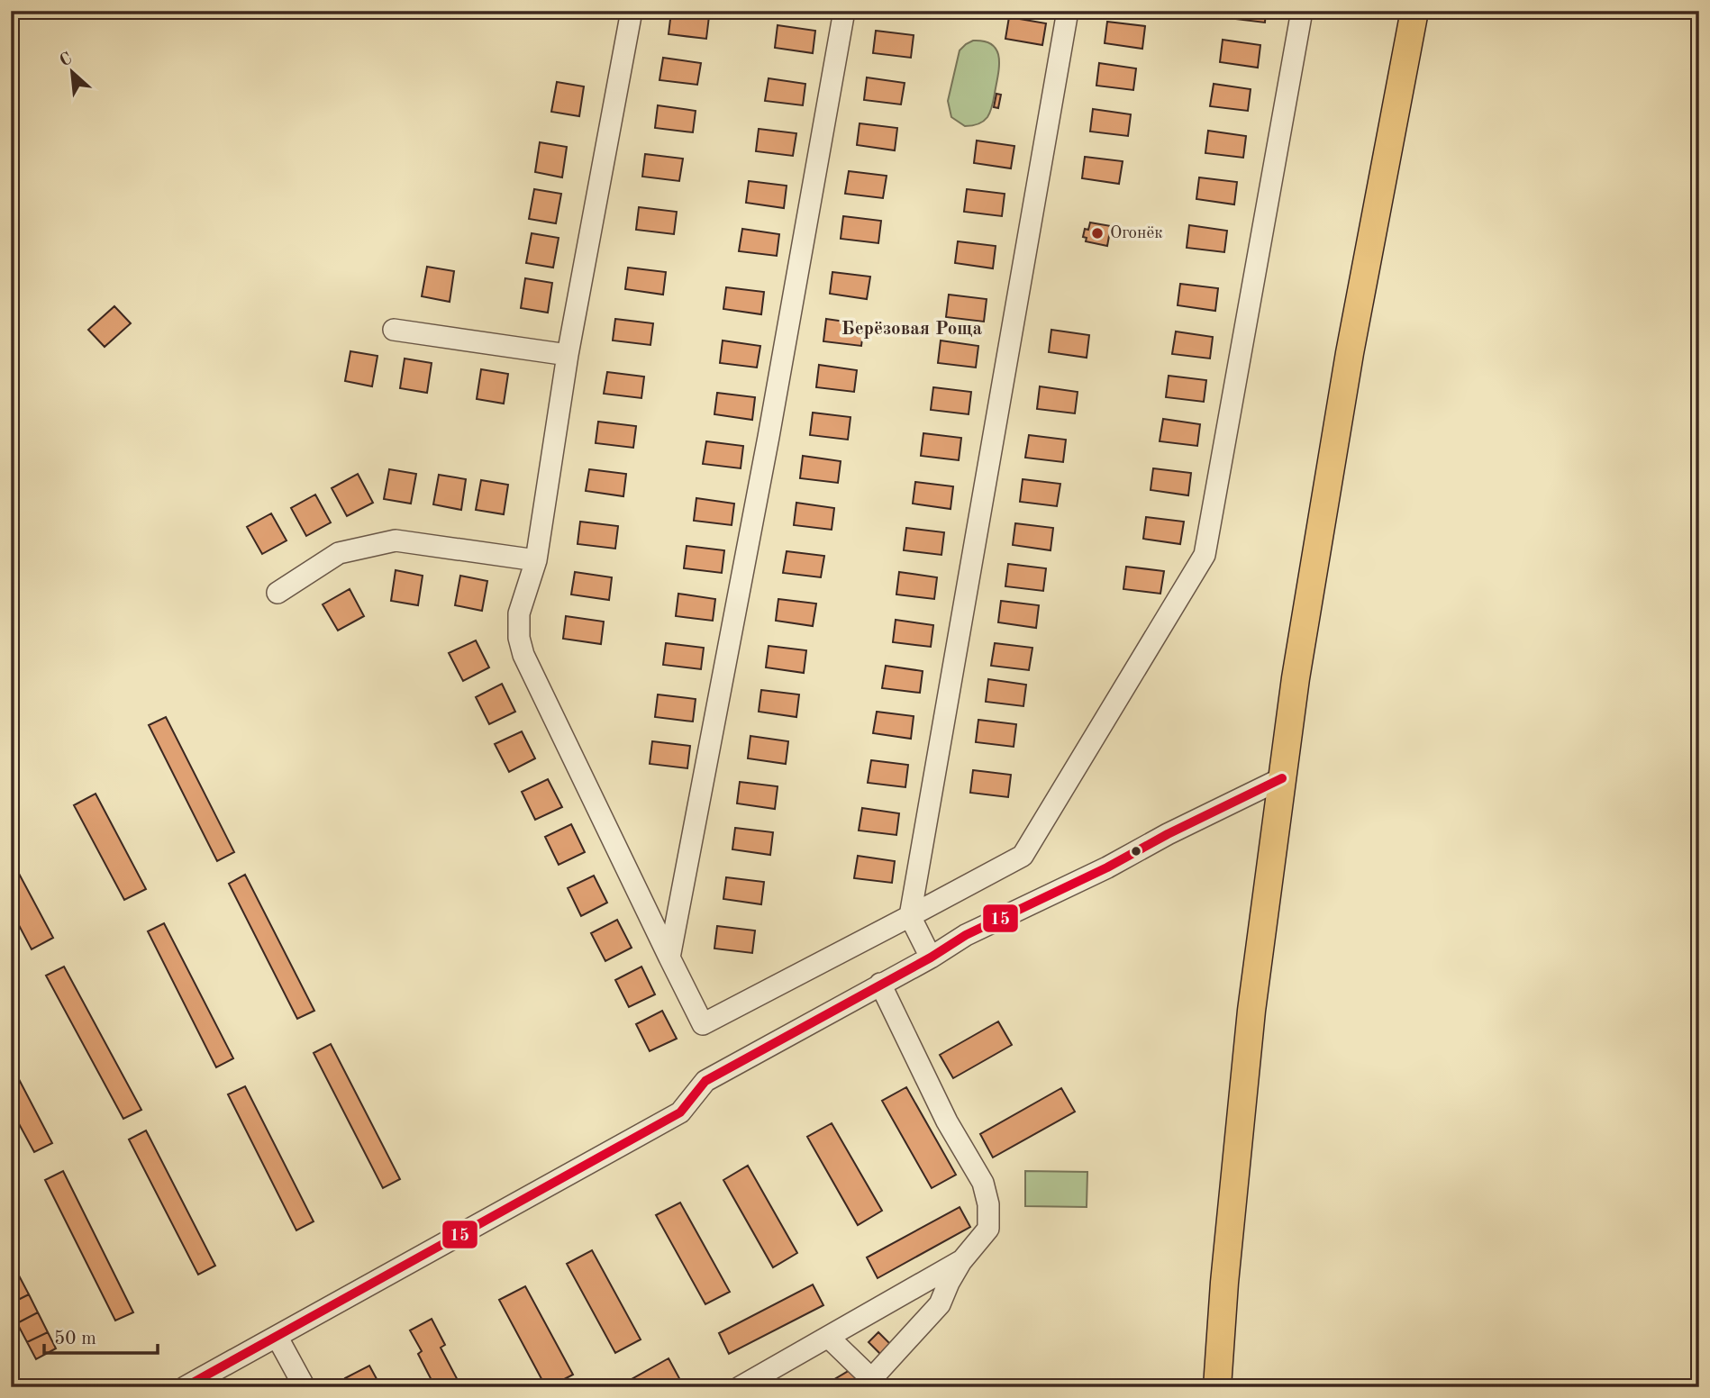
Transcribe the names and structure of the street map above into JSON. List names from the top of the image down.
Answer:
{
  "districts": ["Берёзовая Роща"],
  "places": ["Огонёк"],
  "lines": ["transit line 15"],
  "scale_bar": "50 m",
  "north": "top left"
}
